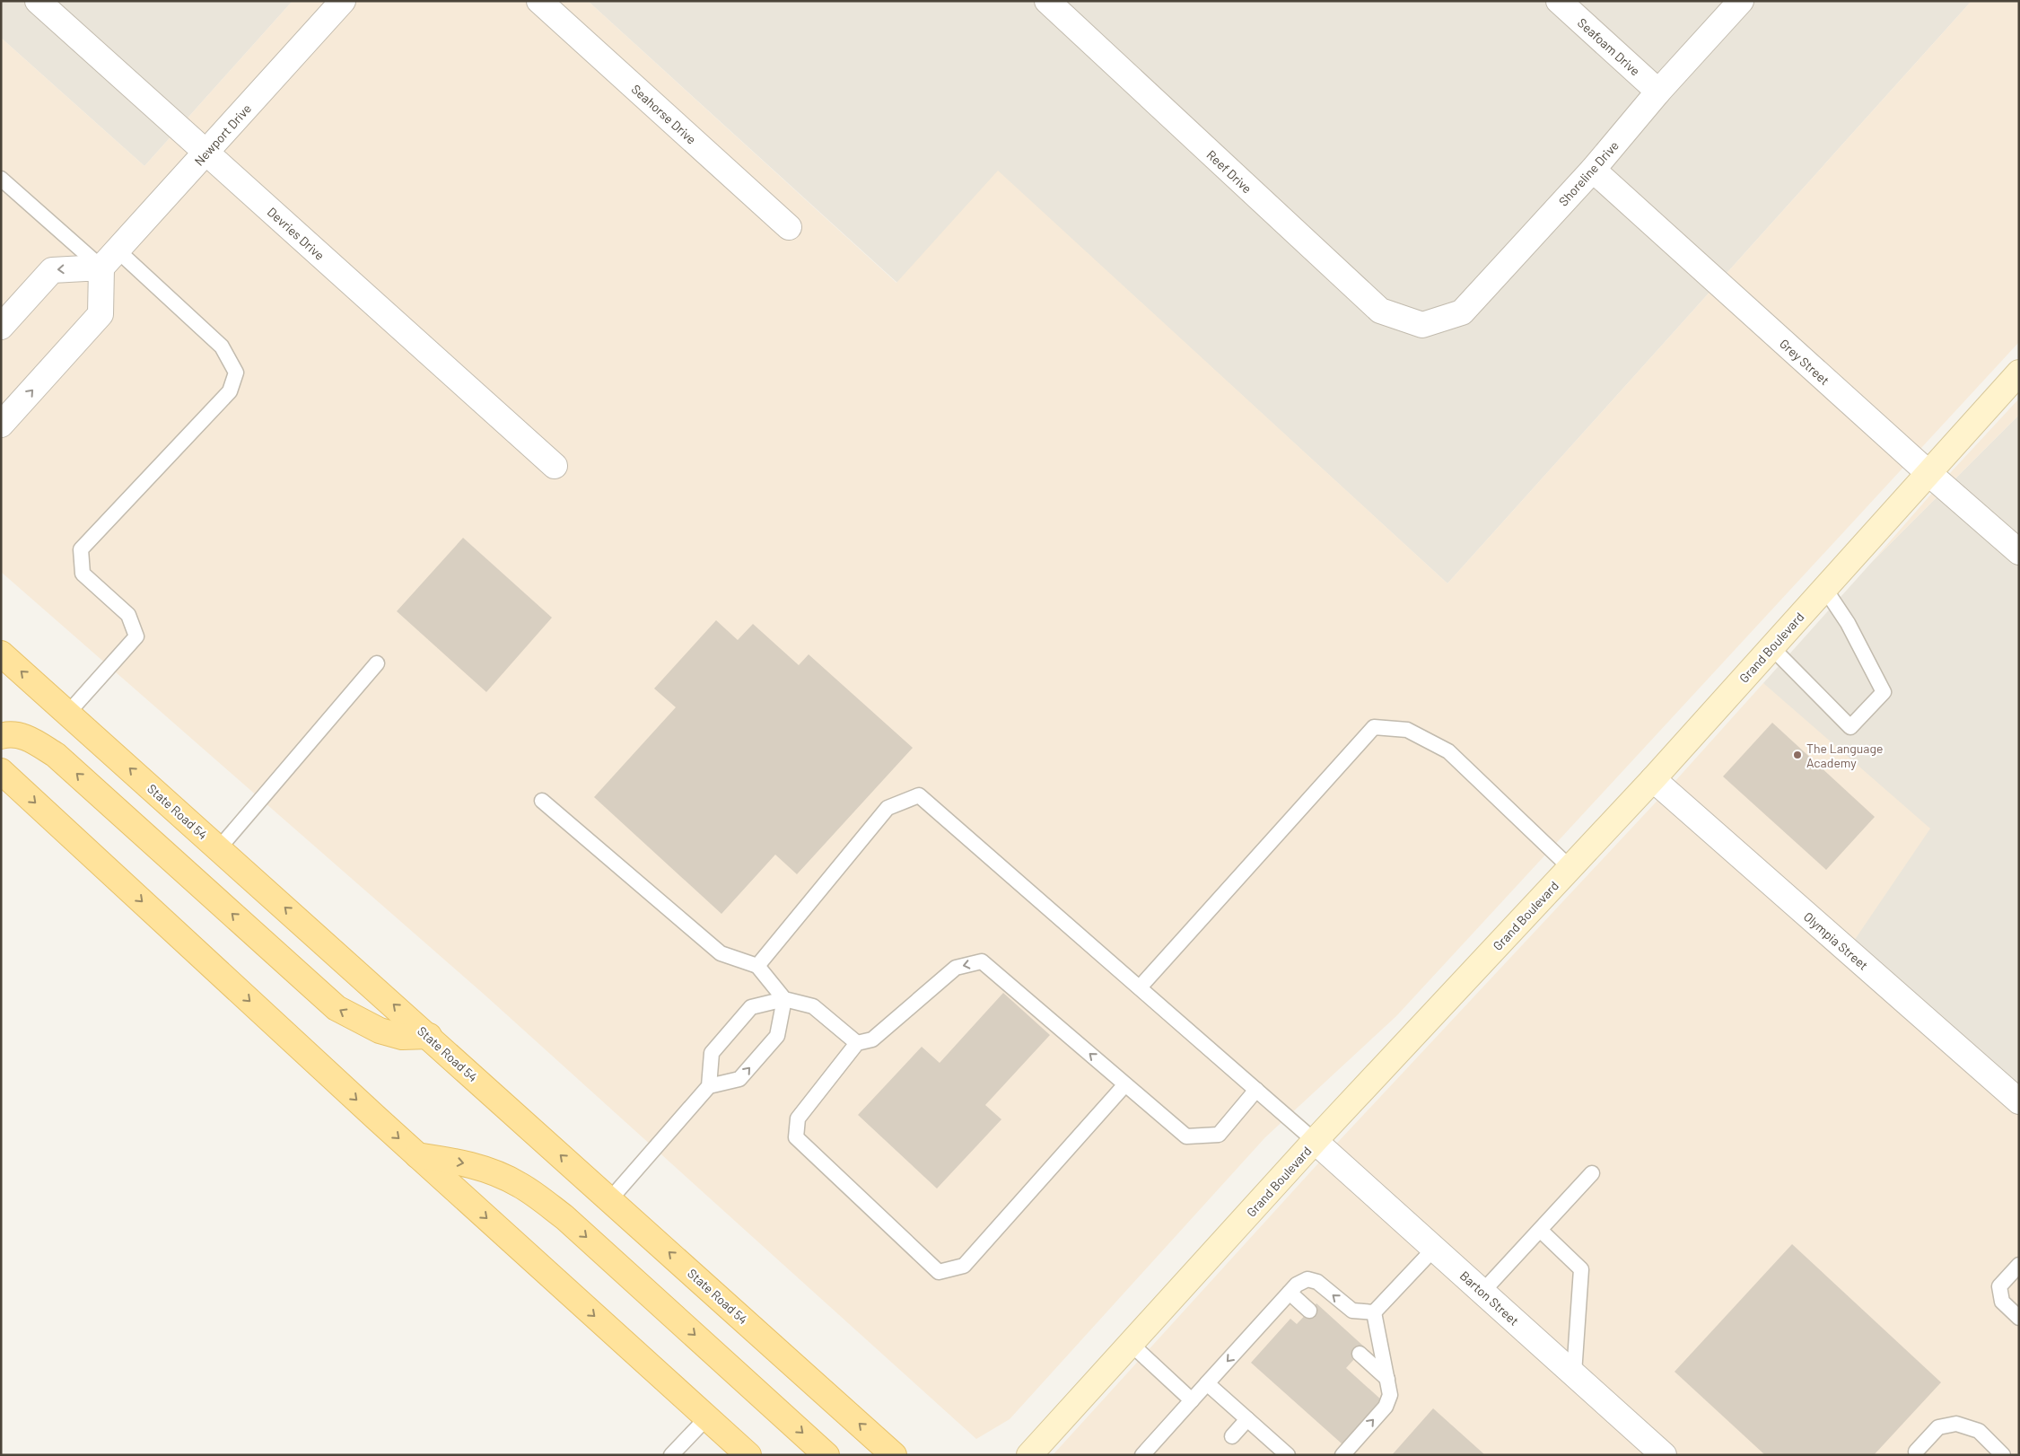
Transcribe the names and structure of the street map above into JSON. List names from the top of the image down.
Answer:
{
  "streets": {
    "main road": ["Grand Boulevard", "State Road 54"],
    "street": [
      "Seafoam Drive",
      "Seahorse Drive",
      "Newport Drive",
      "Reef Drive",
      "Shoreline Drive",
      "Devries Drive",
      "Grey Street",
      "Olympia Street",
      "Barton Street"
    ]
  },
  "crossings": [
    ["Seafoam Drive", "Shoreline Drive"],
    ["Newport Drive", "Devries Drive"],
    ["Reef Drive", "Shoreline Drive"],
    ["Shoreline Drive", "Grey Street"],
    ["Grey Street", "Grand Boulevard"],
    ["Grand Boulevard", "Olympia Street"],
    ["Grand Boulevard", "Barton Street"]
  ],
  "places": ["The Language Academy"]
}
